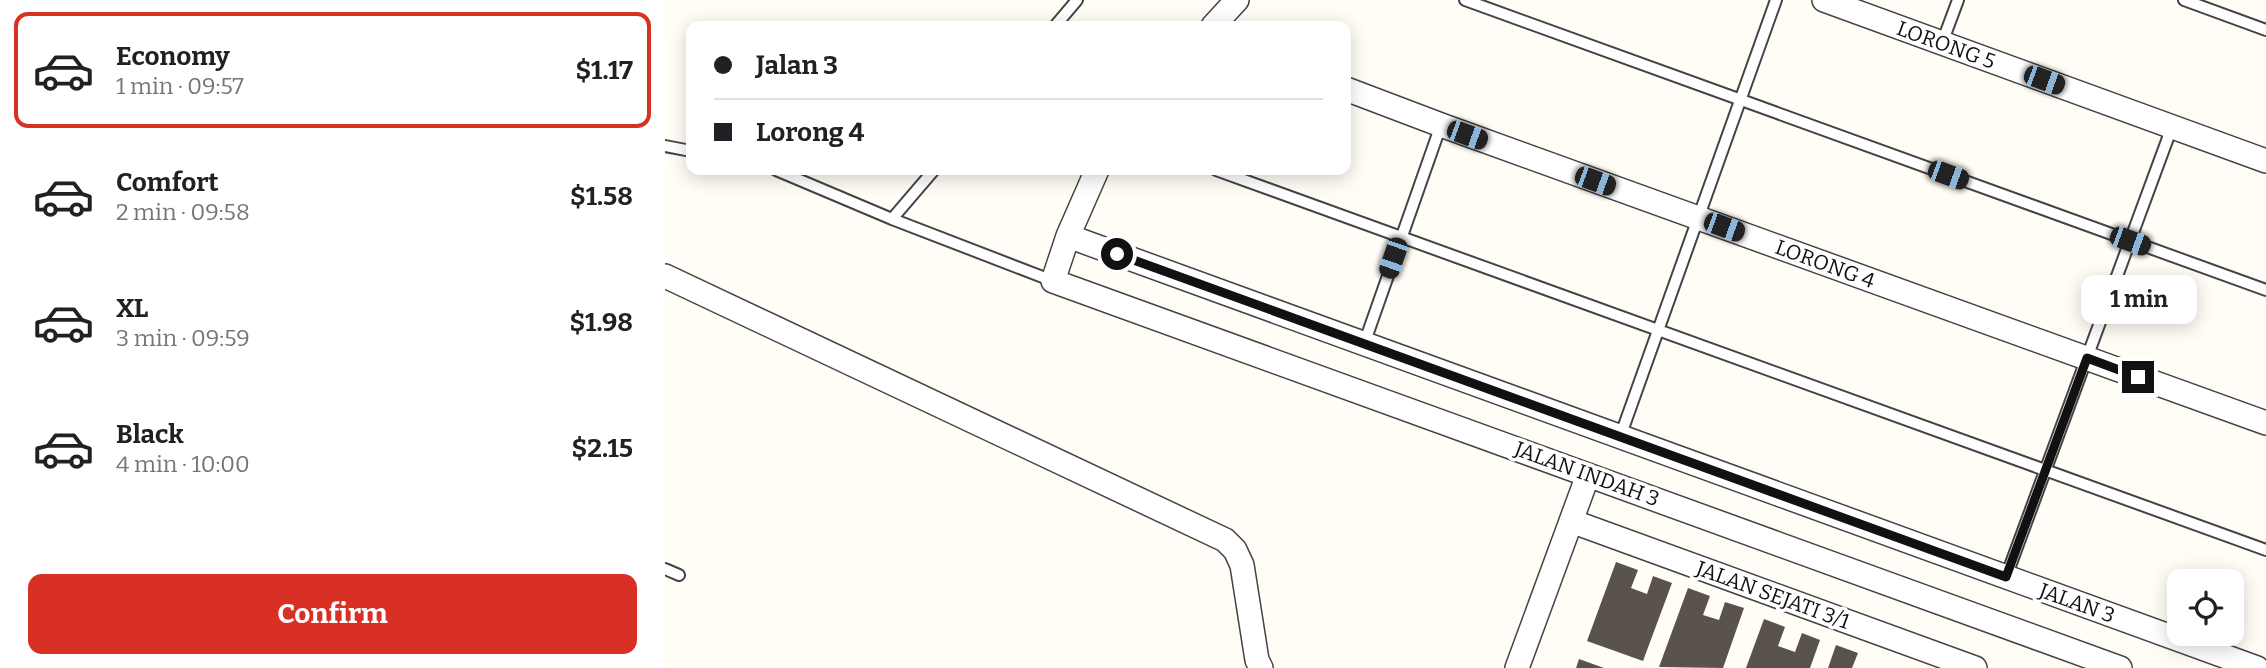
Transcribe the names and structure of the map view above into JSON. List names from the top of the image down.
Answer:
{
  "streets": {
    "street": [
      "LORONG 5",
      "LORONG 4",
      "JALAN INDAH 3",
      "JALAN SEJATI 3/1",
      "JALAN 3"
    ]
  },
  "page": {
    "list": [
      {
        "name": "Economy",
        "note": "1 min · 09:57",
        "value": "$1.17"
      },
      {
        "name": "Comfort",
        "note": "2 min · 09:58",
        "value": "$1.58"
      },
      {
        "name": "XL",
        "note": "3 min · 09:59",
        "value": "$1.98"
      },
      {
        "name": "Black",
        "note": "4 min · 10:00",
        "value": "$2.15"
      }
    ],
    "banner": ["Jalan 3", "Lorong 4"],
    "bubble": "1 min",
    "buttons": "Confirm"
  }
}
